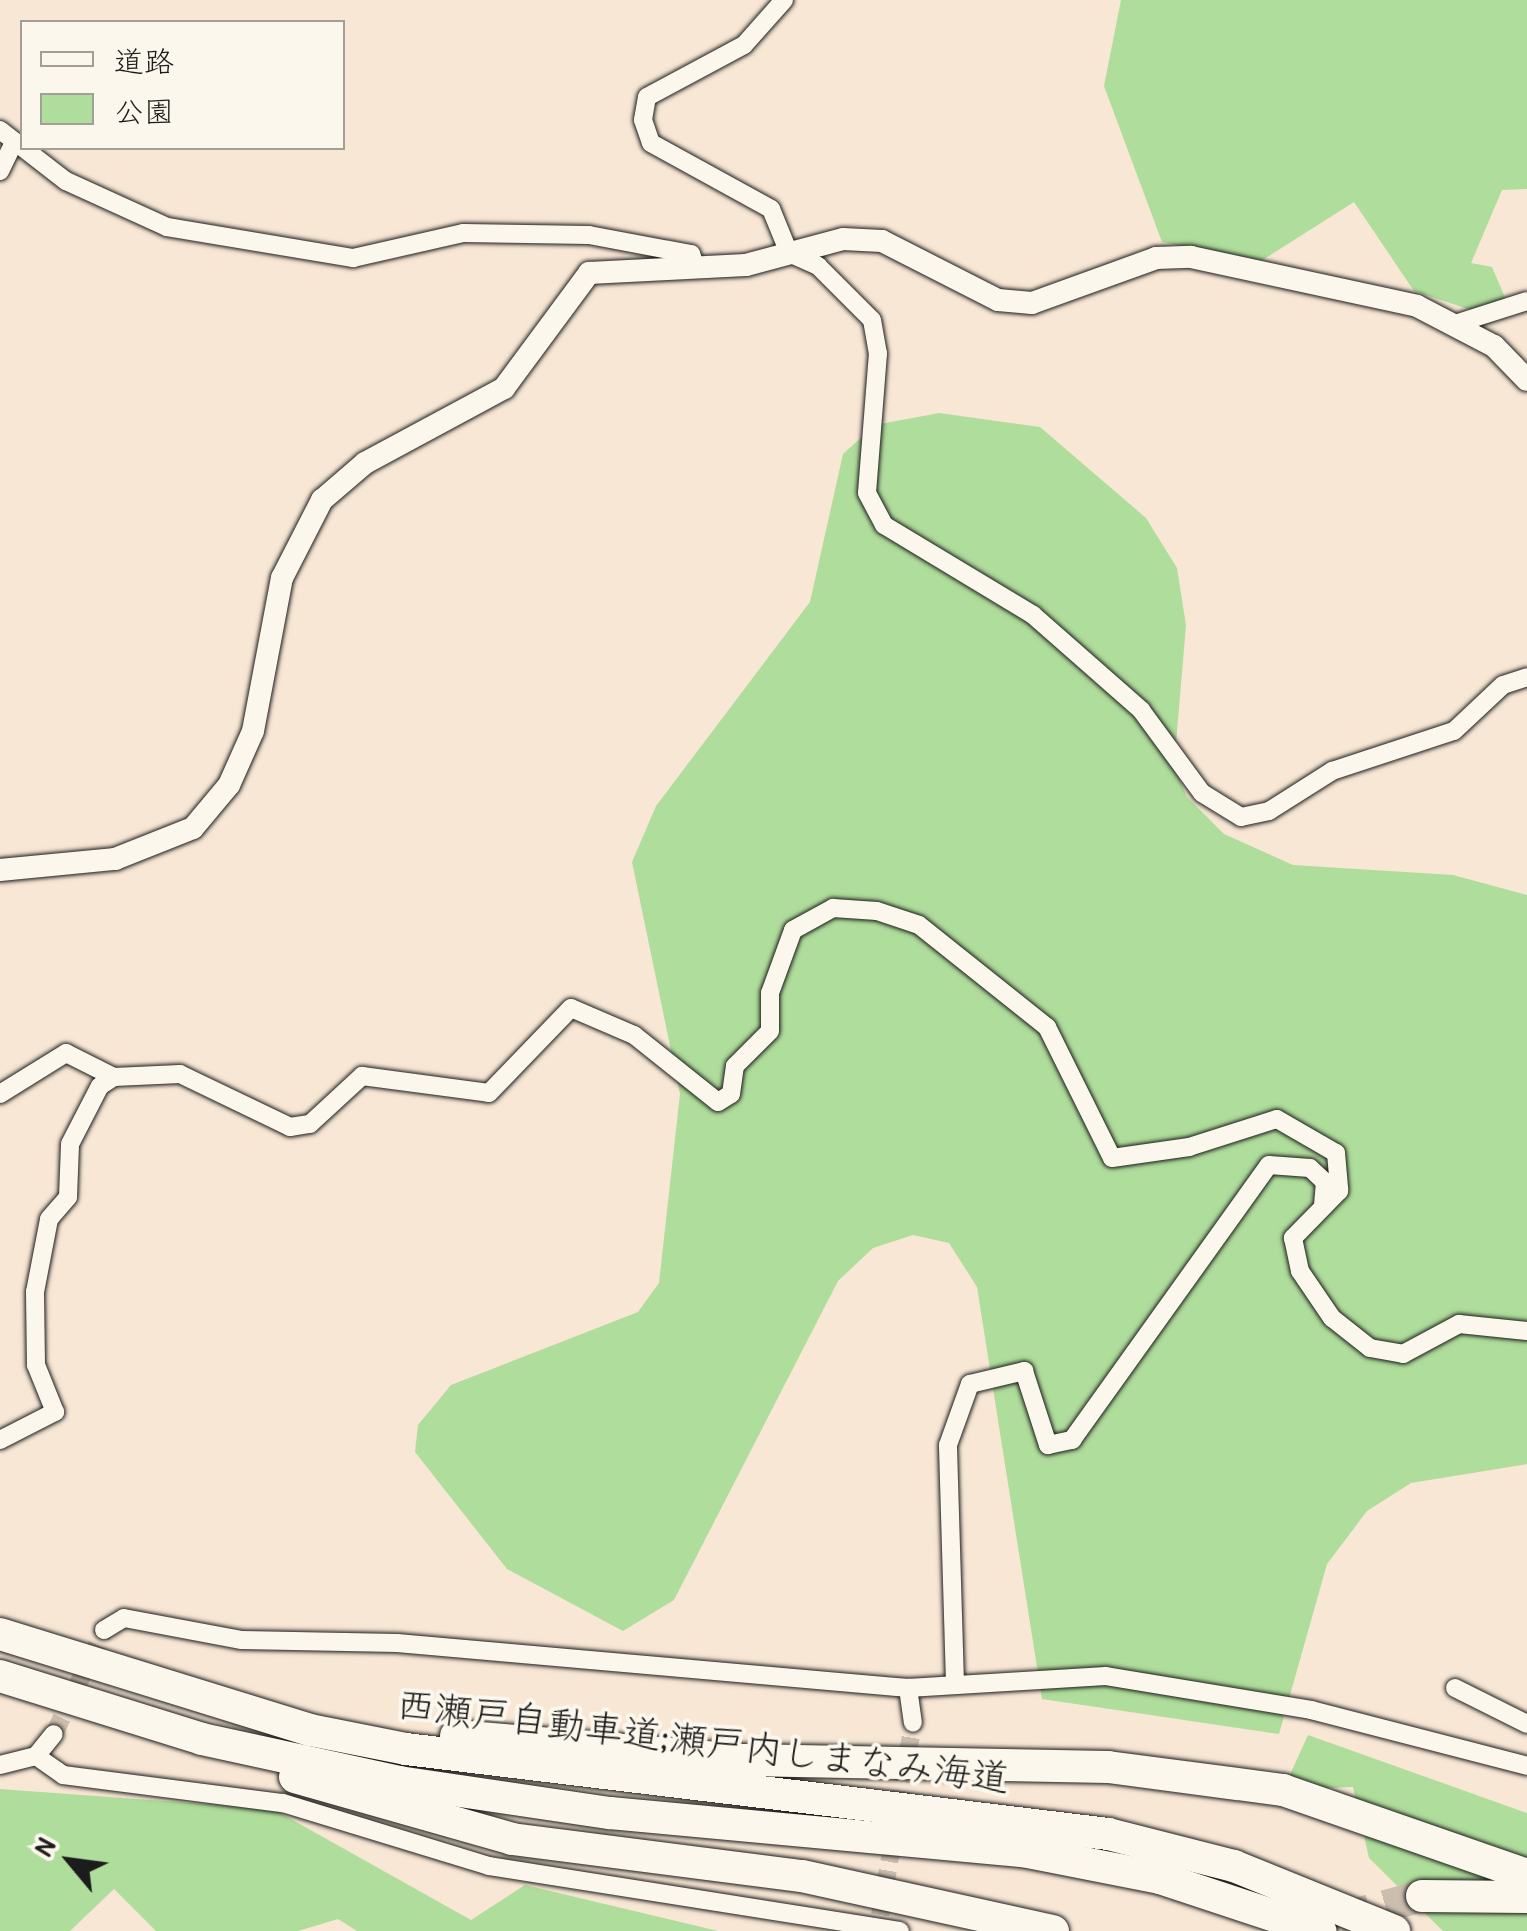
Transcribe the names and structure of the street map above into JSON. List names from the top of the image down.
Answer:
{
  "streets": {
    "highway": ["西瀬戸自動車道;瀬戸内しまなみ海道"]
  },
  "legend": ["道路", "公園"],
  "north": "top left"
}
